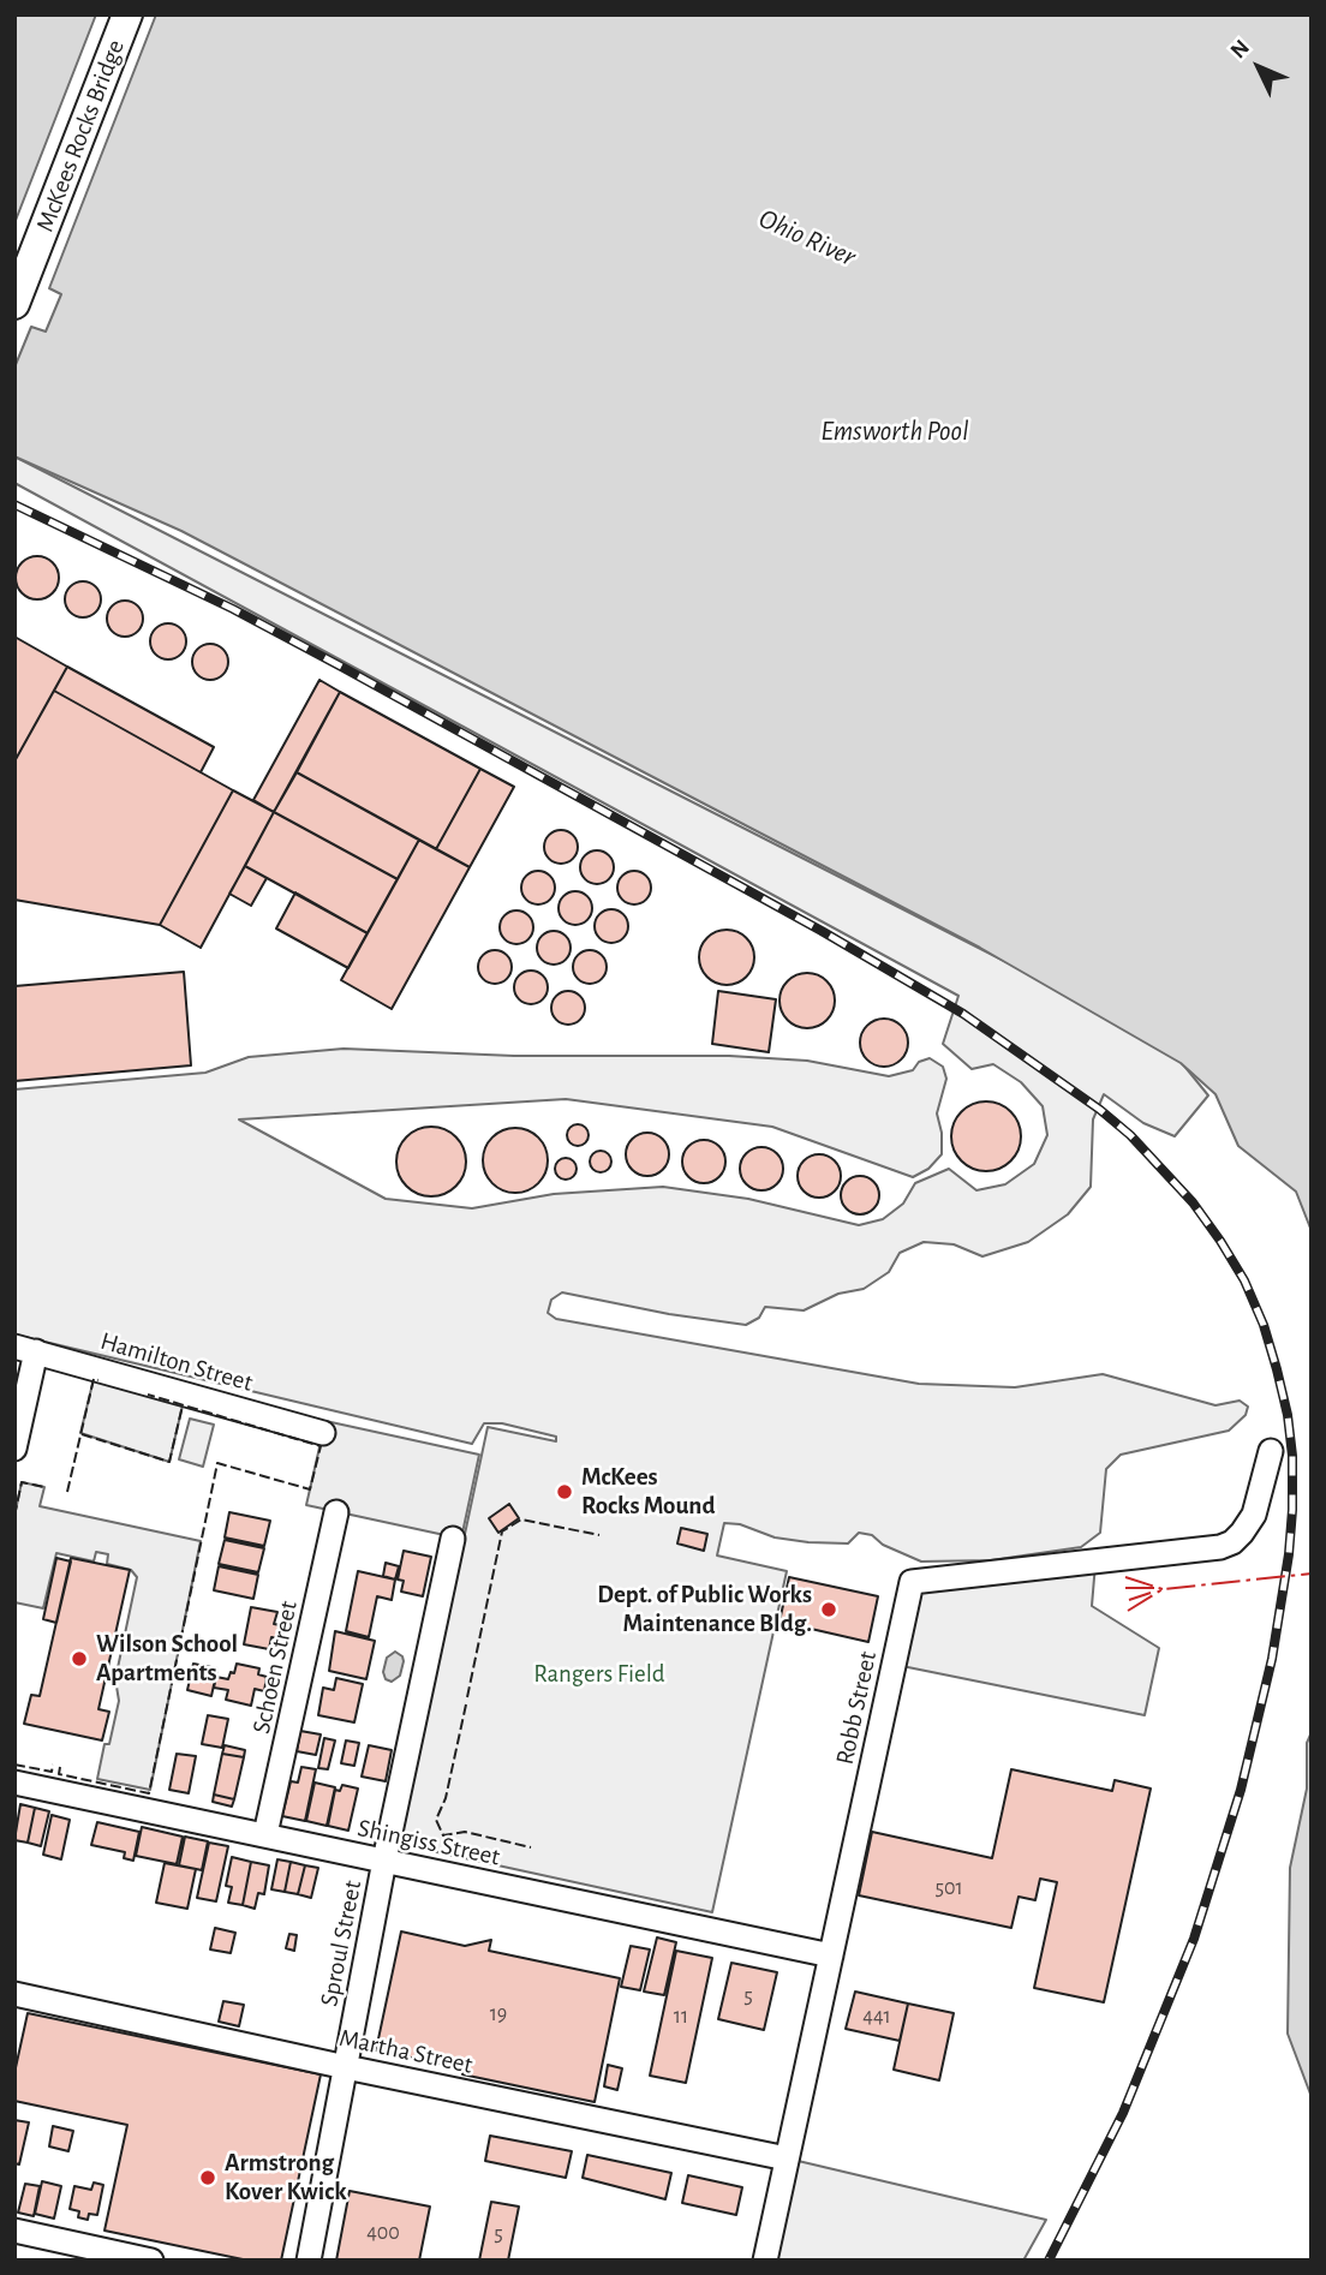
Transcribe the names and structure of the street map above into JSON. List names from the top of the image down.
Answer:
{
  "streets": {
    "main road": ["McKees Rocks Bridge"],
    "street": [
      "Hamilton Street",
      "Schoen Street",
      "Robb Street",
      "Shingiss Street",
      "Sproul Street",
      "Martha Street"
    ]
  },
  "crossings": [
    ["Schoen Street", "Shingiss Street"],
    ["Robb Street", "Shingiss Street"],
    ["Robb Street", "Martha Street"],
    ["Shingiss Street", "Sproul Street"],
    ["Sproul Street", "Martha Street"]
  ],
  "water": ["Ohio River", "Emsworth Pool"],
  "parks": ["Rangers Field"],
  "places": [
    "McKees Rocks Mound",
    "Dept. of Public Works Maintenance Bldg.",
    "Wilson School Apartments",
    "Armstrong Kover Kwick"
  ],
  "house_numbers": [
    "501",
    "5",
    "19",
    "11",
    "441",
    "400",
    "5"
  ],
  "north": "top left"
}
